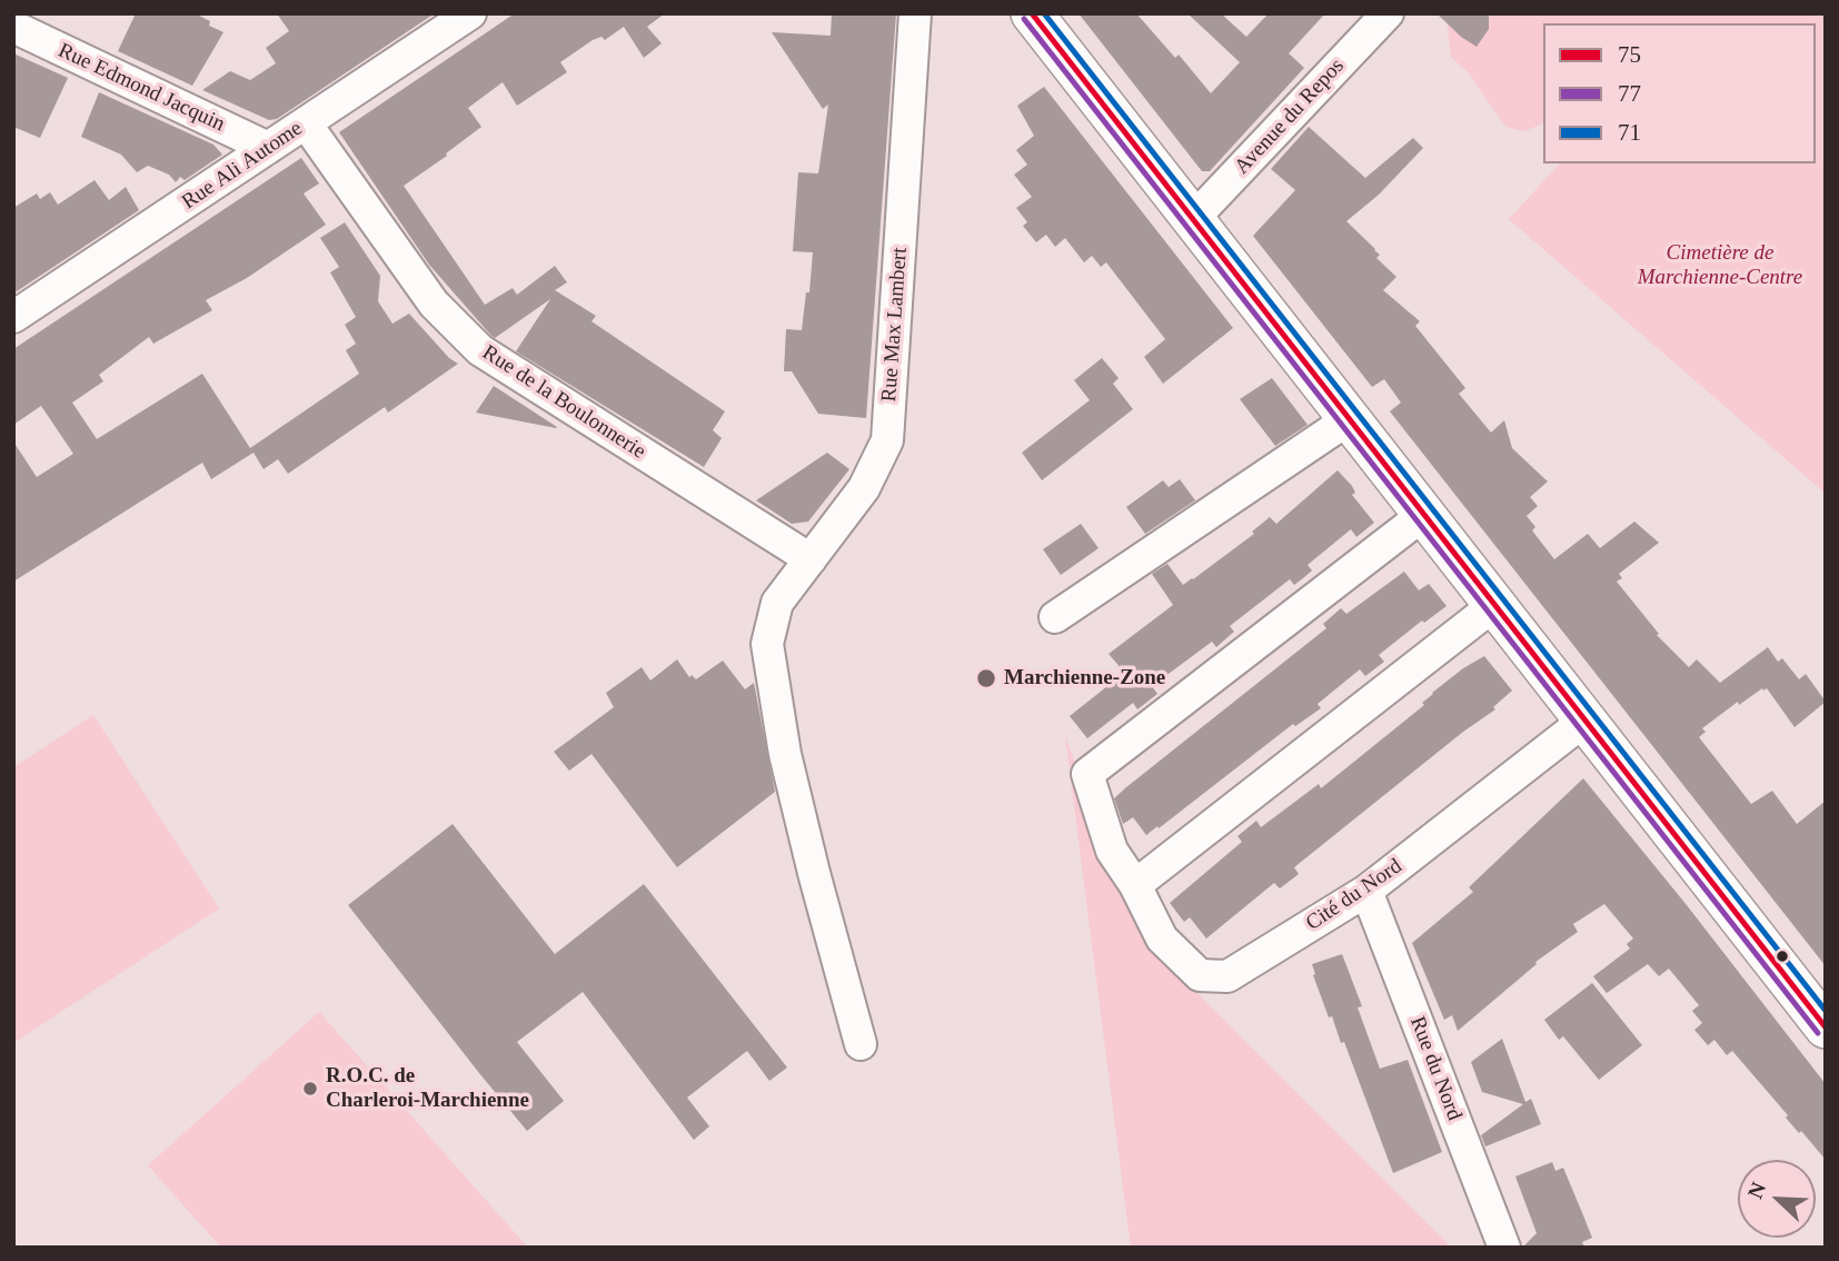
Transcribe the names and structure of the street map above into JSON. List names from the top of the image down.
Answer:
{
  "streets": {
    "street": [
      "Rue Edmond Jacquin",
      "Avenue du Repos",
      "Rue Ali Autome",
      "Rue Max Lambert",
      "Rue de la Boulonnerie",
      "Cité du Nord",
      "Rue du Nord"
    ]
  },
  "crossings": [
    ["Rue Edmond Jacquin", "Rue Ali Autome"],
    ["Rue Ali Autome", "Rue de la Boulonnerie"],
    ["Rue Max Lambert", "Rue de la Boulonnerie"],
    ["Cité du Nord", "Rue du Nord"]
  ],
  "parks": ["Cimetière de Marchienne-Centre"],
  "places": ["Marchienne-Zone", "R.O.C. de Charleroi-Marchienne"],
  "lines": ["transit line 75", "transit line 71", "transit line 77"],
  "legend": ["75", "77", "71"],
  "north": "top left"
}
